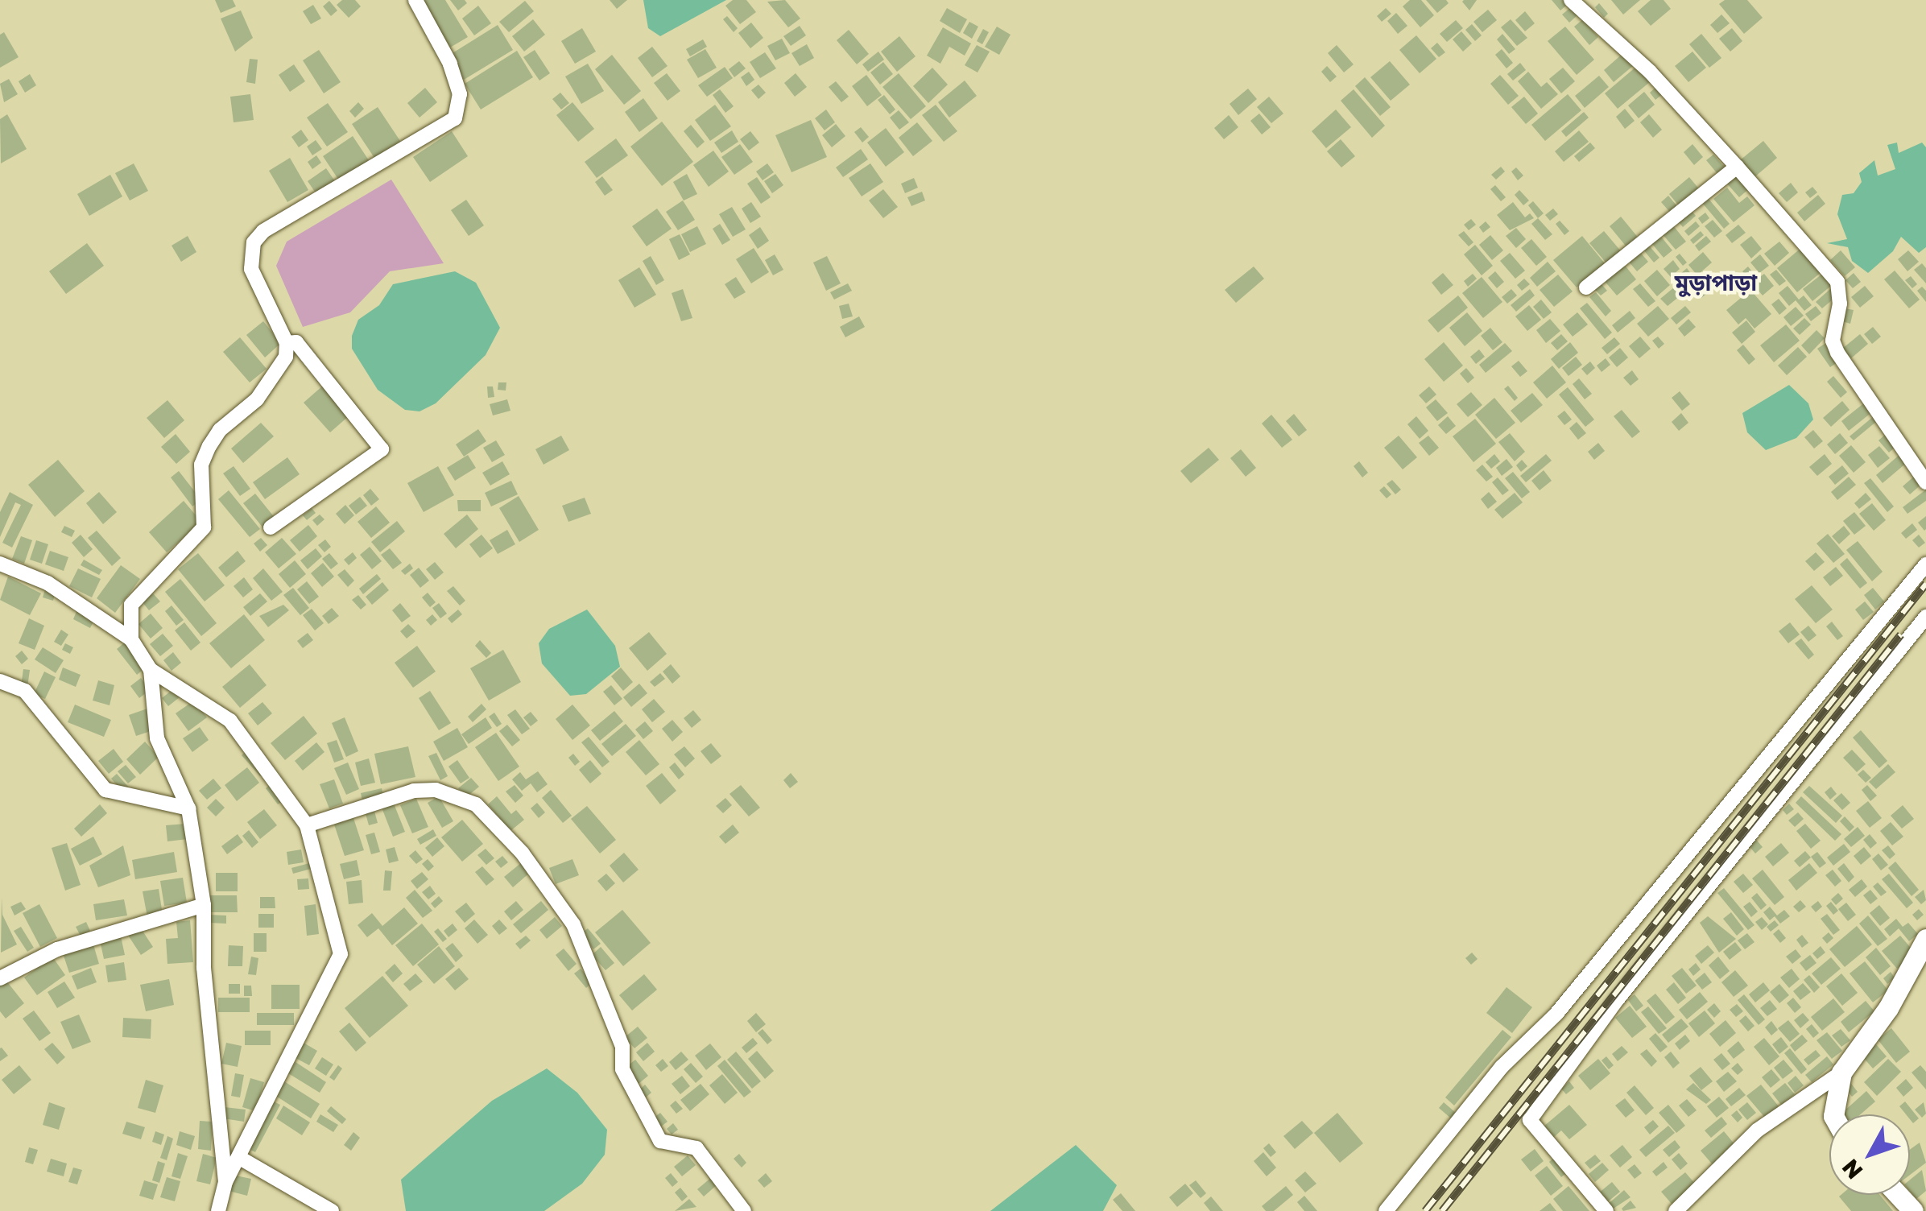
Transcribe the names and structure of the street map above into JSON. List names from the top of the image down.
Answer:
{
  "districts": ["মুড়াপাড়া"],
  "north": "bottom left"
}
